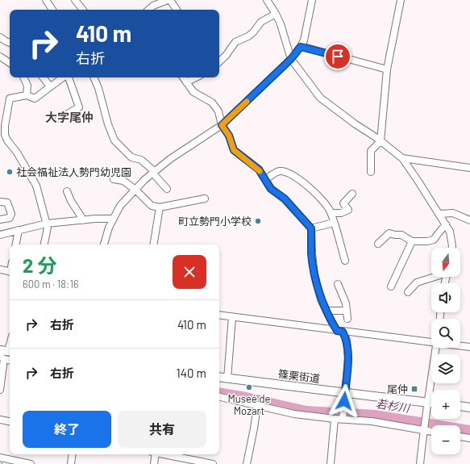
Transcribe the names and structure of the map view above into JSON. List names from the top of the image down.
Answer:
{
  "streets": {
    "main road": ["篠栗街道"]
  },
  "districts": ["大字尾仲"],
  "water": ["若杉川"],
  "places": {
    "other": ["社会福祉法人勢門幼児園", "町立勢門小学校", "Museé de Mozart"],
    "transit": ["尾仲"]
  },
  "north": "bottom",
  "page": {
    "turn": ["410 m", "右折"],
    "heading": ["2 分", "600 m · 18:16"],
    "map_buttons": ["+", "−"],
    "list": [
      {
        "name": "右折",
        "value": "410 m"
      },
      {
        "name": "右折",
        "value": "140 m"
      }
    ],
    "buttons": ["終了", "共有"]
  }
}
